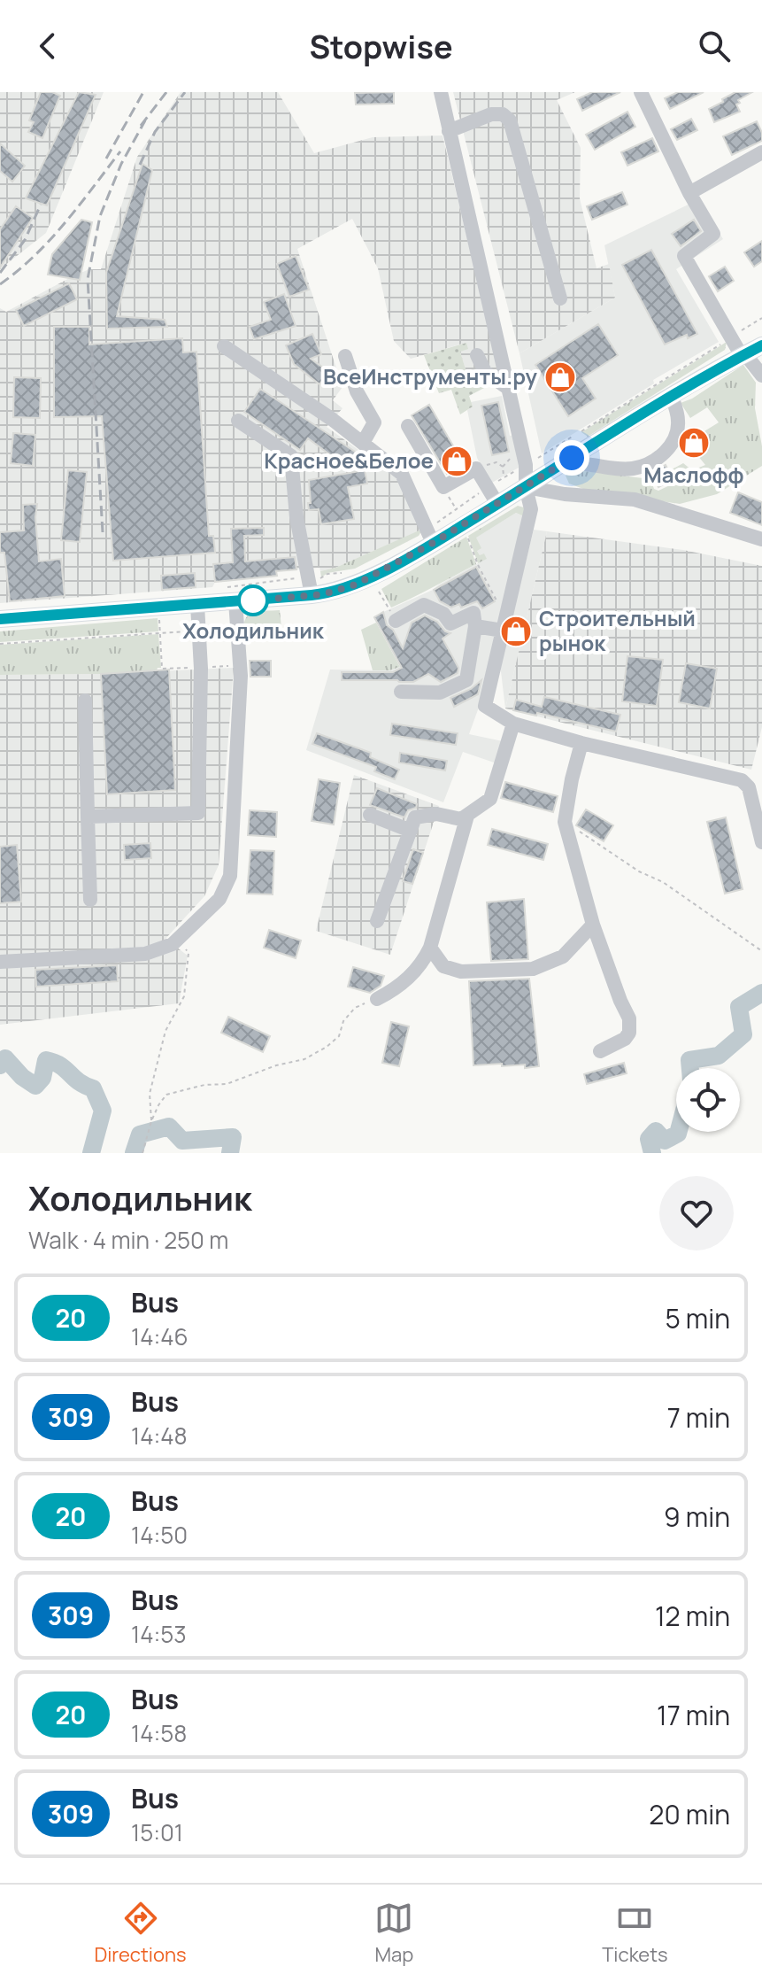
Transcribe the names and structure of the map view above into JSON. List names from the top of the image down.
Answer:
{
  "places": {
    "shop": [
      "ВсеИнструменты.ру",
      "Маслофф",
      "Красное&Белое",
      "Строительный рынок"
    ],
    "other": ["Холодильник"]
  },
  "lines": ["bus line 20"],
  "page": {
    "header": "Stopwise",
    "heading": ["Холодильник", "Walk · 4 min · 250 m"],
    "list": [
      {
        "mark": "20",
        "name": "Bus",
        "note": "14:46",
        "value": "5 min"
      },
      {
        "mark": "309",
        "name": "Bus",
        "note": "14:48",
        "value": "7 min"
      },
      {
        "mark": "20",
        "name": "Bus",
        "note": "14:50",
        "value": "9 min"
      },
      {
        "mark": "309",
        "name": "Bus",
        "note": "14:53",
        "value": "12 min"
      },
      {
        "mark": "20",
        "name": "Bus",
        "note": "14:58",
        "value": "17 min"
      },
      {
        "mark": "309",
        "name": "Bus",
        "note": "15:01",
        "value": "20 min"
      }
    ],
    "tabs": ["Directions", "Map", "Tickets"]
  }
}
